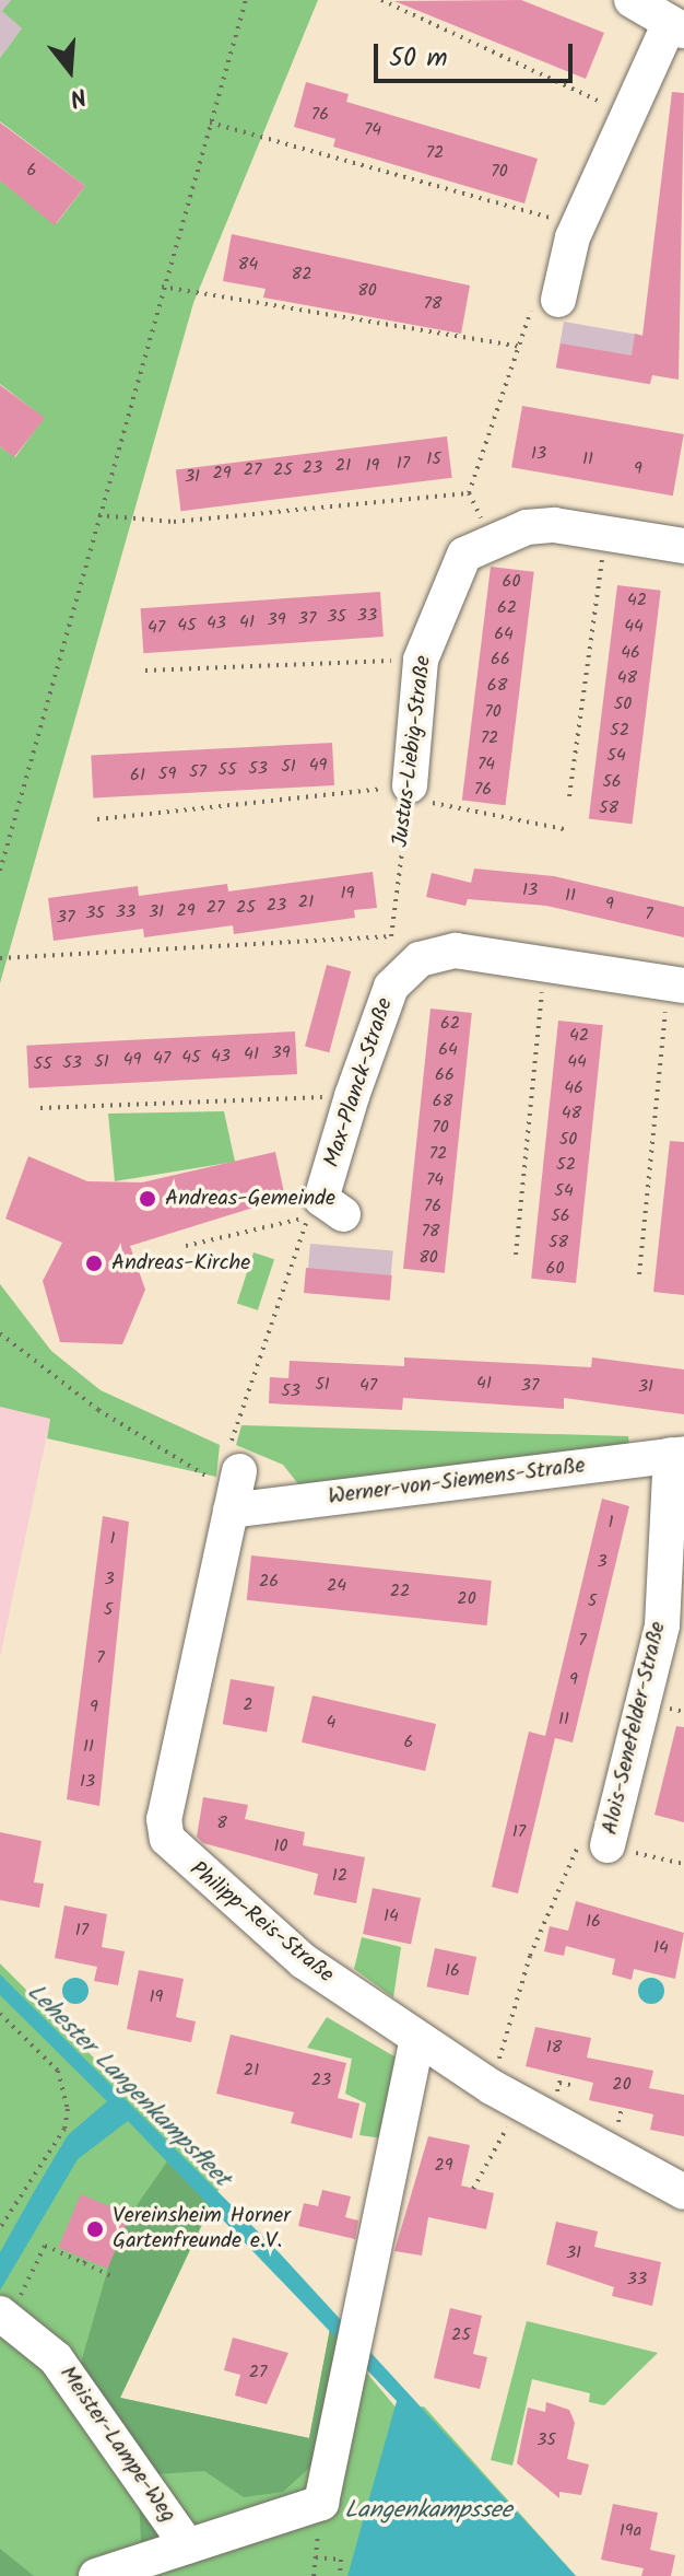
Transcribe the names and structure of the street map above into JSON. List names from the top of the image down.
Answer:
{
  "streets": {
    "street": [
      "Justus-Liebig-Straße",
      "Max-Planck-Straße",
      "Werner-von-Siemens-Straße",
      "Alois-Senefelder-Straße",
      "Philipp-Reis-Straße",
      "Meister-Lampe-Weg"
    ]
  },
  "crossings": [
    ["Werner-von-Siemens-Straße", "Alois-Senefelder-Straße"],
    ["Werner-von-Siemens-Straße", "Philipp-Reis-Straße"]
  ],
  "water": ["Lehester Langenkampsfleet", "Langenkampssee"],
  "places": ["Andreas-Gemeinde", "Andreas-Kirche", "Vereinsheim Horner Gartenfreunde e.V."],
  "house_numbers": [
    "76",
    "74",
    "72",
    "6",
    "70",
    "84",
    "82",
    "80",
    "78",
    "13",
    "15",
    "11",
    "17",
    "21",
    "19",
    "23",
    "9",
    "27",
    "25",
    "29",
    "31",
    "60",
    "42",
    "62",
    "33",
    "35",
    "37",
    "39",
    "41",
    "43",
    "45",
    "44",
    "47",
    "64",
    "46",
    "66",
    "48",
    "68",
    "50",
    "70",
    "52",
    "72",
    "54",
    "74",
    "49",
    "51",
    "53",
    "55",
    "57",
    "59",
    "61",
    "56",
    "76",
    "58",
    "13",
    "19",
    "11",
    "21",
    "9",
    "23",
    "27",
    "25",
    "29",
    "33",
    "31",
    "35",
    "7",
    "37",
    "62",
    "42",
    "64",
    "39",
    "41",
    "43",
    "45",
    "47",
    "49",
    "51",
    "44",
    "53",
    "55",
    "66",
    "46",
    "68",
    "48",
    "70",
    "50",
    "72",
    "52",
    "74",
    "54",
    "76",
    "56",
    "78",
    "58",
    "80",
    "60",
    "41",
    "51",
    "47",
    "37",
    "31",
    "53",
    "1",
    "1",
    "3",
    "3",
    "26",
    "24",
    "22",
    "20",
    "5",
    "5",
    "7",
    "7",
    "9",
    "2",
    "9",
    "11",
    "4",
    "6",
    "11",
    "13",
    "8",
    "17",
    "10",
    "12",
    "14",
    "16",
    "17",
    "14",
    "16",
    "19",
    "18",
    "21",
    "23",
    "20",
    "29",
    "31",
    "33",
    "25",
    "27",
    "35",
    "19a"
  ],
  "scale_bar": "50 m",
  "north": "bottom"
}
